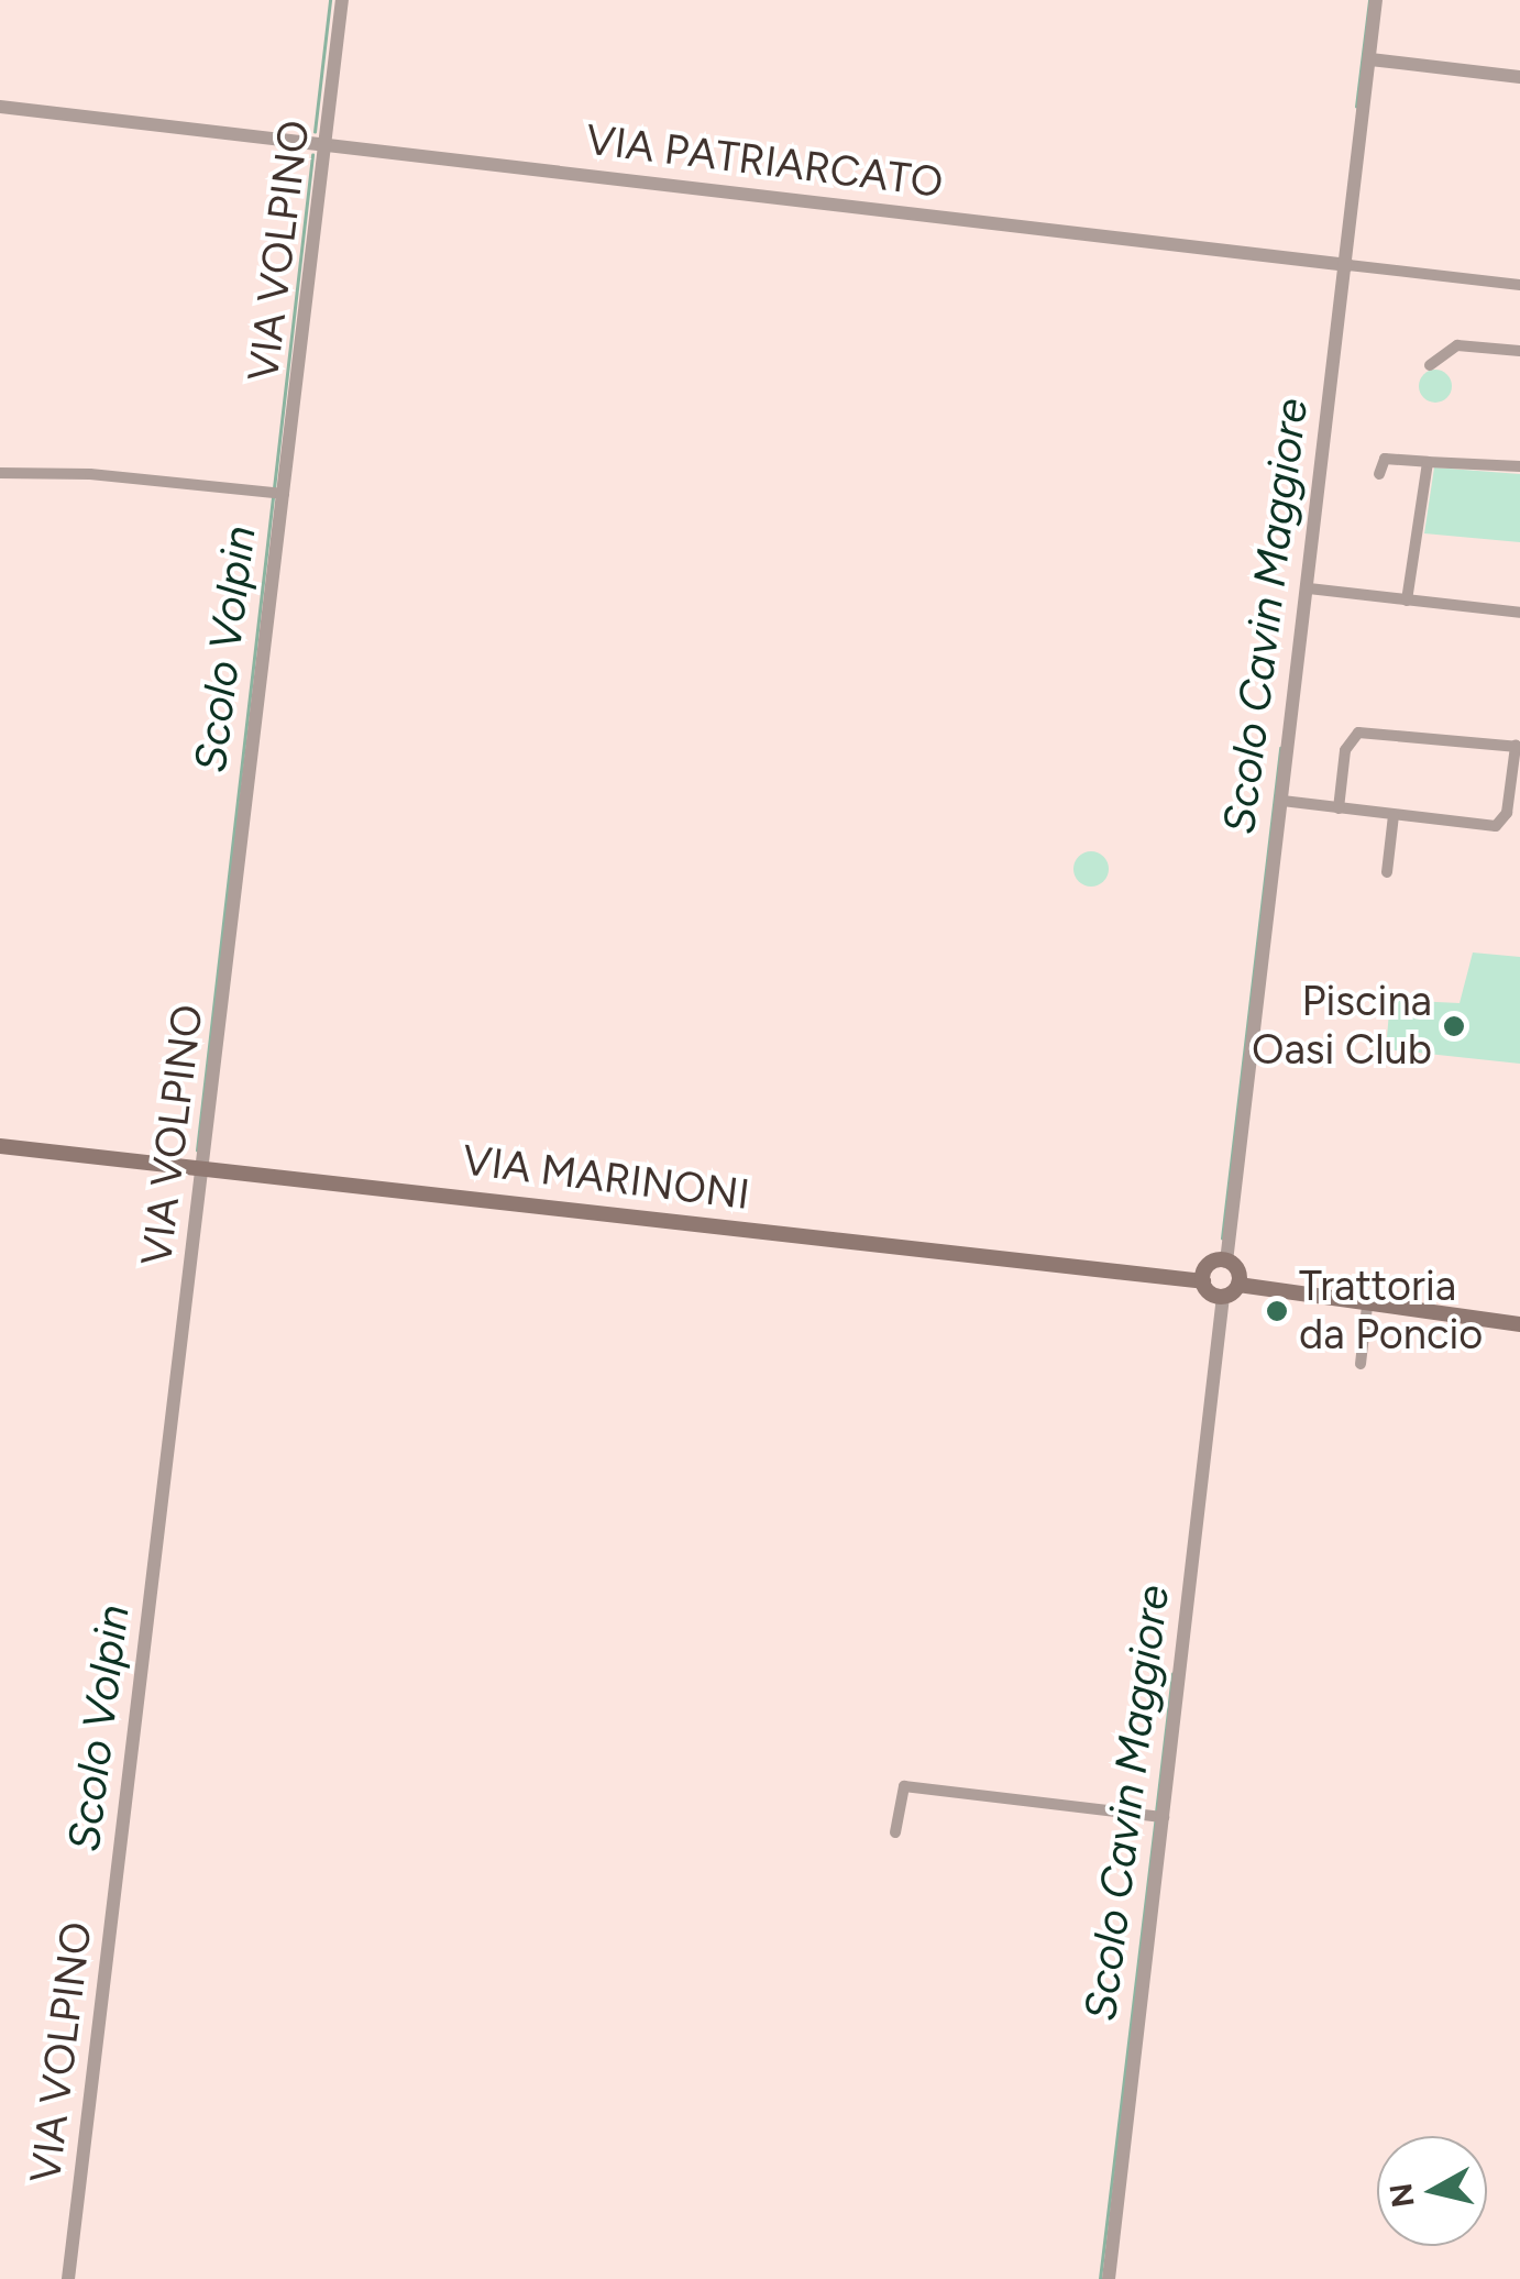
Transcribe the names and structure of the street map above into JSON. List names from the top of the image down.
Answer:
{
  "streets": {
    "main road": ["VIA MARINONI"],
    "street": ["VIA PATRIARCATO", "VIA VOLPINO"]
  },
  "crossings": [
    ["VIA PATRIARCATO", "VIA VOLPINO"],
    ["VIA VOLPINO", "VIA MARINONI"]
  ],
  "water": ["Scolo Cavin Maggiore", "Scolo Volpin"],
  "places": ["Piscina Oasi Club", "Trattoria da Poncio"],
  "north": "left"
}
